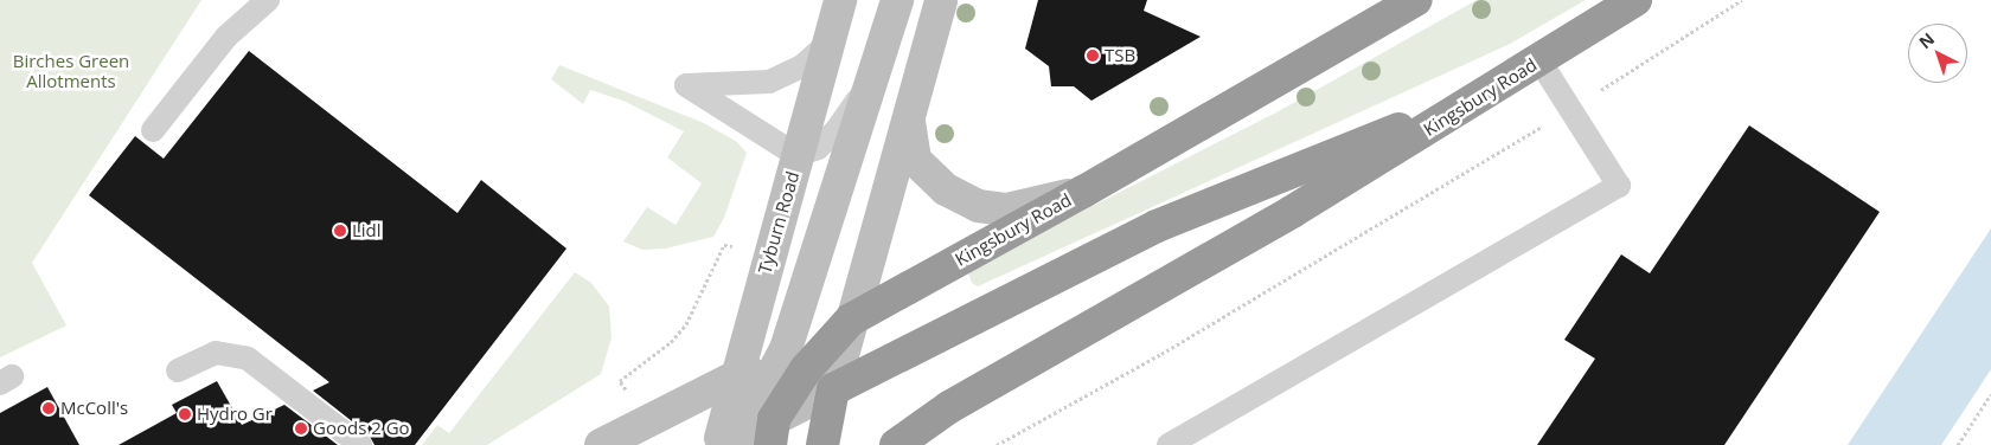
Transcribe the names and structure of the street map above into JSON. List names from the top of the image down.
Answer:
{
  "streets": {
    "highway": ["Kingsbury Road"],
    "main road": ["Tyburn Road"]
  },
  "crossings": [
    ["Kingsbury Road", "Tyburn Road"]
  ],
  "parks": ["Birches Green Allotments"],
  "places": [
    "TSB",
    "Lidl",
    "McColl's",
    "Hydro Gr",
    "Goods 2 Go"
  ],
  "north": "top left"
}
